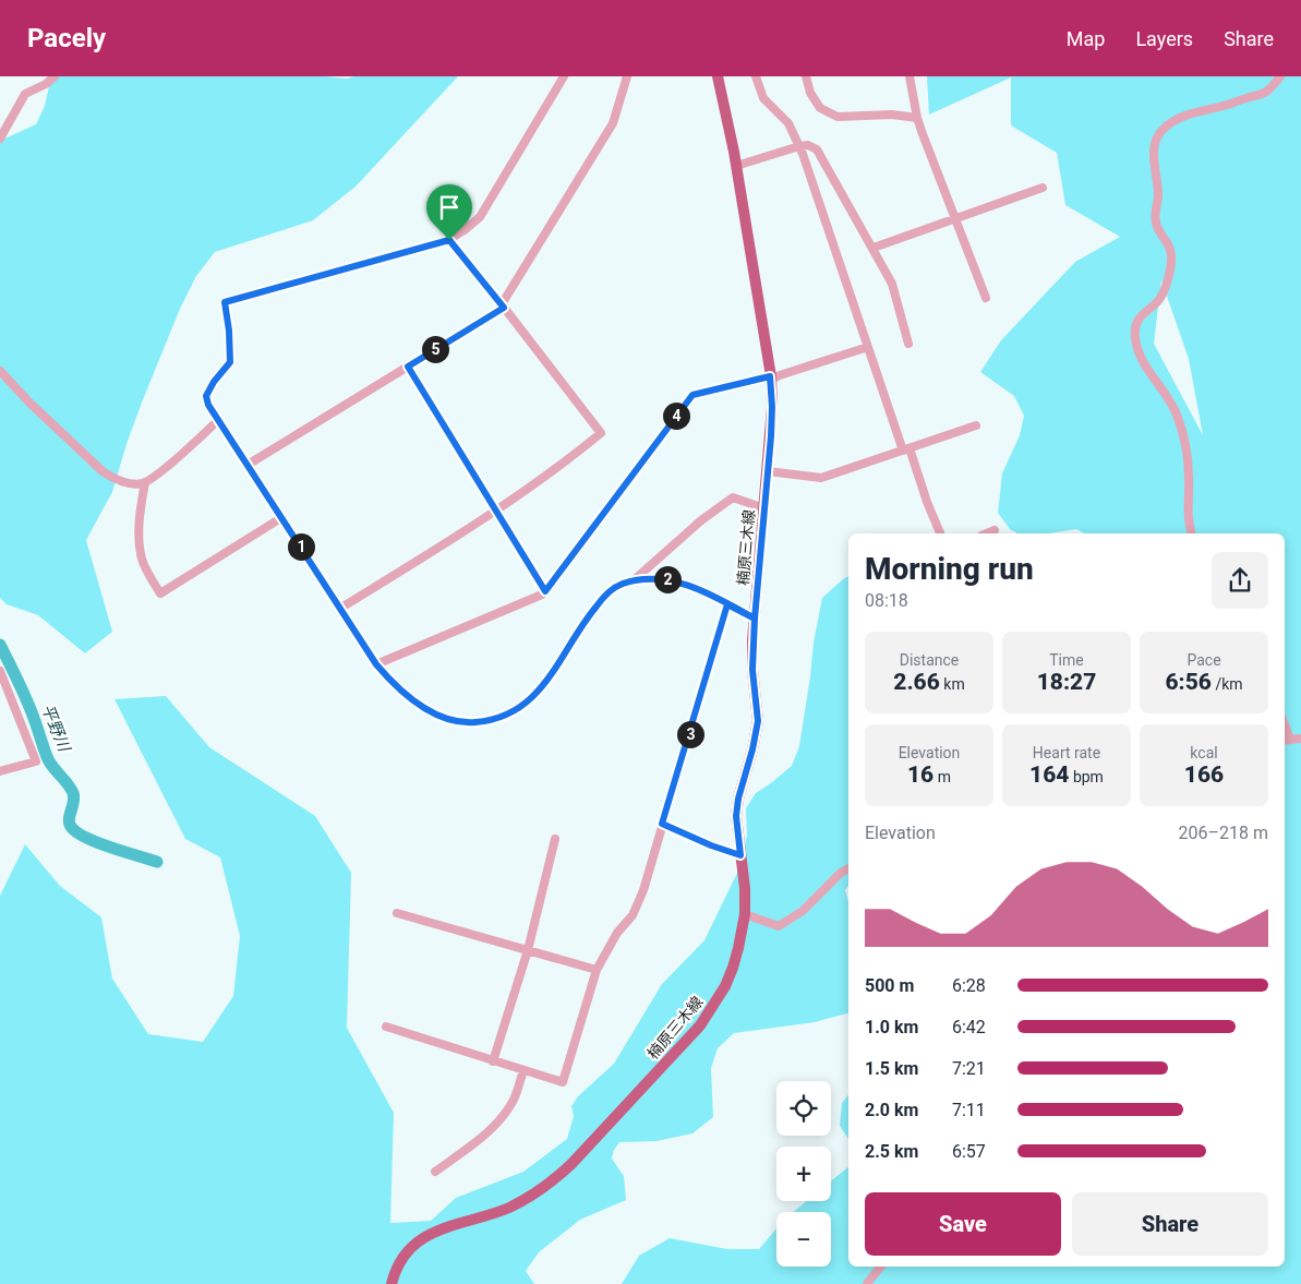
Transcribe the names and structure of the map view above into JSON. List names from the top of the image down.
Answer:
{
  "streets": {
    "main road": ["楠原三木線"]
  },
  "water": ["平野川"],
  "page": {
    "header": "Pacely",
    "nav": ["Map", "Layers", "Share"],
    "pins": [
      "5",
      "4",
      "1",
      "2",
      "3"
    ],
    "heading": ["Morning run", "08:18"],
    "stats": [
      ["Distance", "2.66 km"],
      ["Time", "18:27"],
      ["Pace", "6:56 /km"],
      ["Elevation", "16 m"],
      ["Heart rate", "164 bpm"],
      ["kcal", "166"]
    ],
    "chart": ["Elevation", "206–218 m"],
    "list": [
      {
        "name": "500 m",
        "note": "6:28"
      },
      {
        "name": "1.0 km",
        "note": "6:42"
      },
      {
        "name": "1.5 km",
        "note": "7:21"
      },
      {
        "name": "2.0 km",
        "note": "7:11"
      },
      {
        "name": "2.5 km",
        "note": "6:57"
      }
    ],
    "map_buttons": ["+", "−"],
    "buttons": ["Save", "Share"]
  }
}
